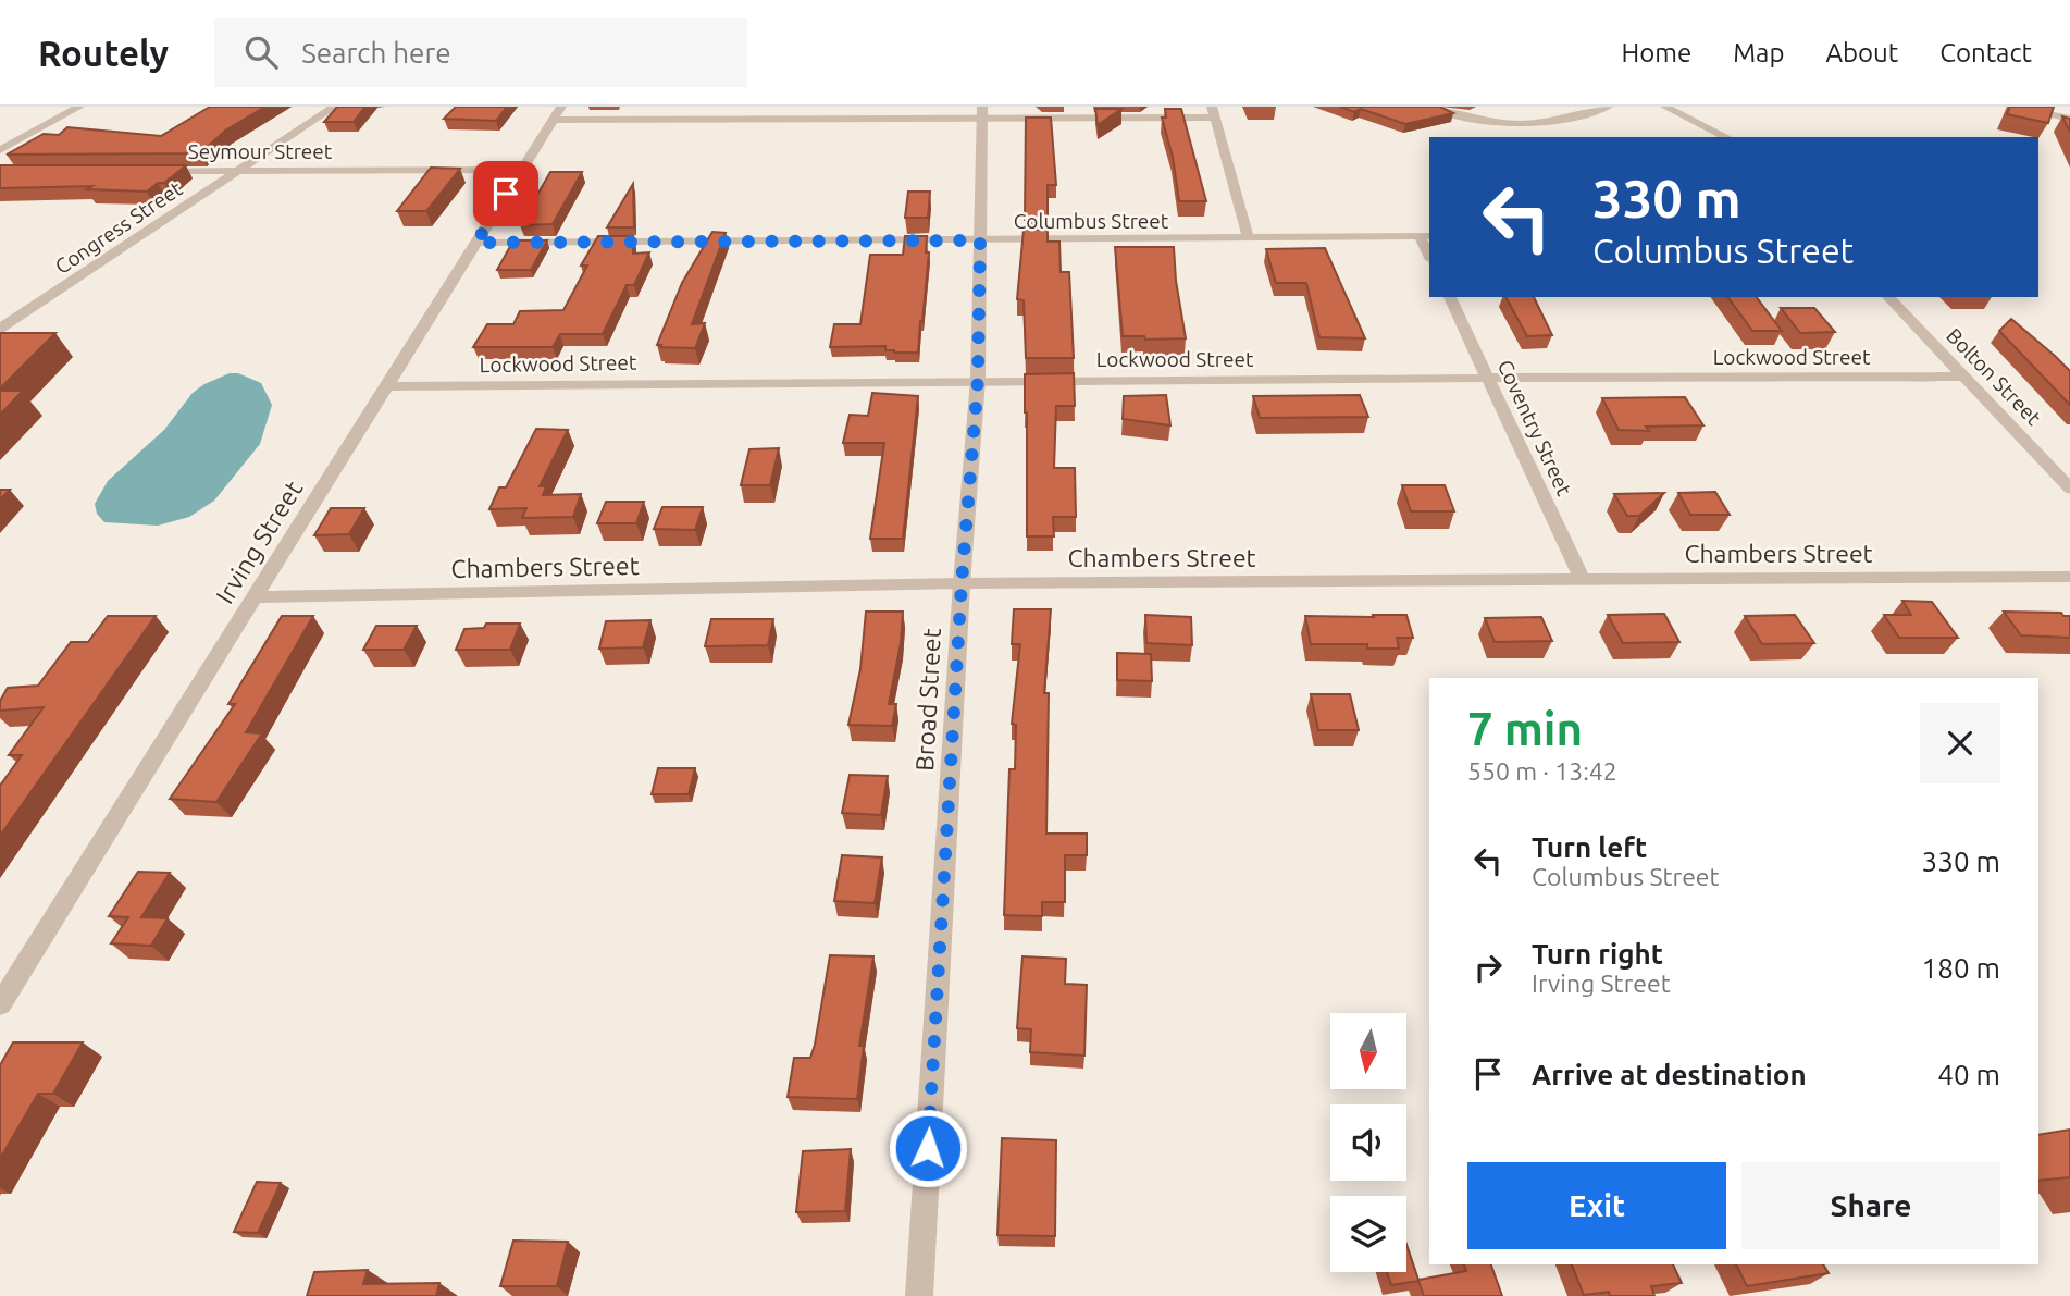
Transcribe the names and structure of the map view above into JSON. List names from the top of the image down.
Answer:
{
  "streets": {
    "street": [
      "Seymour Street",
      "Columbus Street",
      "Congress Street",
      "Lockwood Street",
      "Bolton Street",
      "Coventry Street",
      "Irving Street",
      "Chambers Street",
      "Broad Street"
    ]
  },
  "crossings": [
    ["Seymour Street", "Congress Street"],
    ["Seymour Street", "Irving Street"],
    ["Columbus Street", "Irving Street"],
    ["Columbus Street", "Broad Street"],
    ["Lockwood Street", "Bolton Street"],
    ["Lockwood Street", "Coventry Street"],
    ["Lockwood Street", "Irving Street"],
    ["Lockwood Street", "Broad Street"],
    ["Coventry Street", "Chambers Street"],
    ["Irving Street", "Chambers Street"],
    ["Chambers Street", "Broad Street"]
  ],
  "north": "bottom",
  "page": {
    "header": "Routely",
    "search": "Search here",
    "nav": [
      "Home",
      "Map",
      "About",
      "Contact"
    ],
    "turn": ["330 m", "Columbus Street"],
    "heading": ["7 min", "550 m · 13:42"],
    "list": [
      {
        "name": "Turn left",
        "note": "Columbus Street",
        "value": "330 m"
      },
      {
        "name": "Turn right",
        "note": "Irving Street",
        "value": "180 m"
      },
      {
        "name": "Arrive at destination",
        "value": "40 m"
      }
    ],
    "buttons": ["Exit", "Share"]
  }
}
